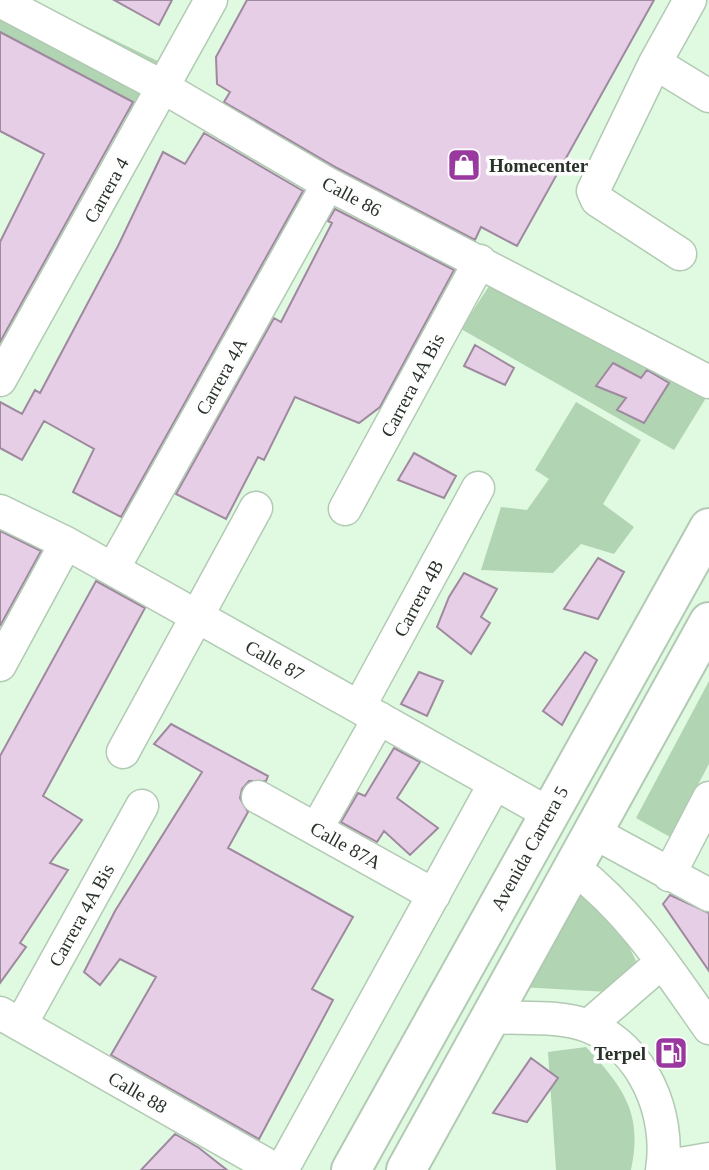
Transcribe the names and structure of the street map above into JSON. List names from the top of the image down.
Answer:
{
  "streets": {
    "main road": ["Avenida Carrera 5"],
    "street": [
      "Carrera 4",
      "Calle 86",
      "Carrera 4A",
      "Carrera 4A Bis",
      "Carrera 4B",
      "Calle 87",
      "Calle 87A",
      "Calle 88"
    ]
  },
  "crossings": [
    ["Carrera 4", "Calle 86"],
    ["Calle 86", "Carrera 4A"],
    ["Calle 86", "Carrera 4A Bis"],
    ["Carrera 4A", "Calle 87"],
    ["Carrera 4A Bis", "Calle 88"],
    ["Carrera 4B", "Calle 87"],
    ["Carrera 4B", "Calle 87A"],
    ["Calle 87", "Avenida Carrera 5"]
  ],
  "places": {
    "shop": ["Homecenter"],
    "fuel station": ["Terpel"]
  }
}
